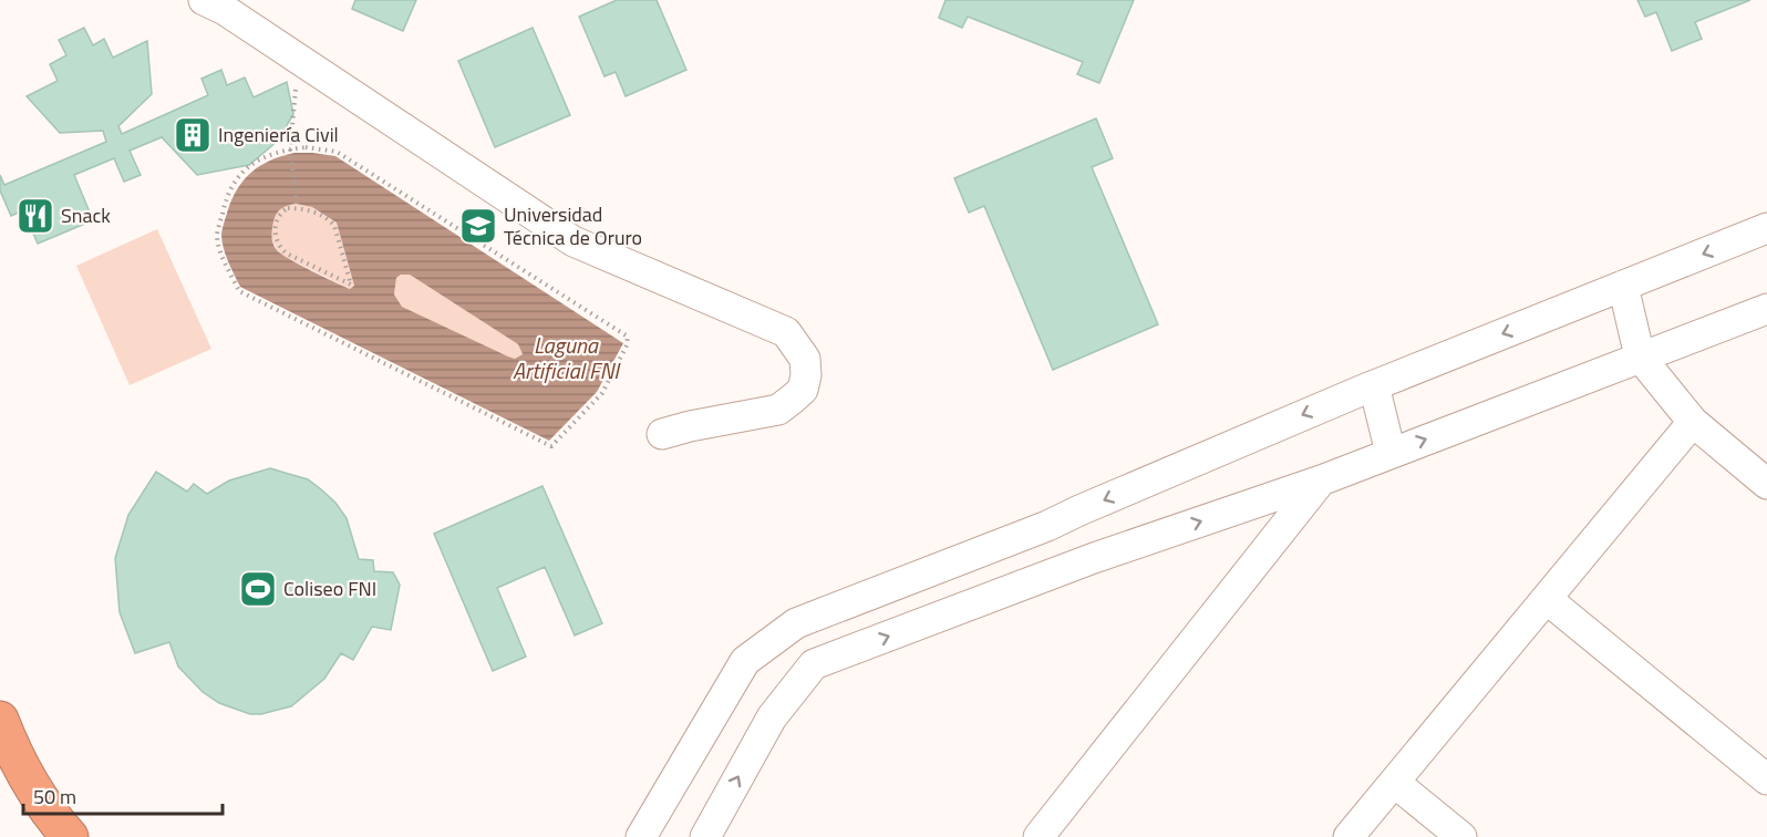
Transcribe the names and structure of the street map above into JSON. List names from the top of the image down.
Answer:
{
  "water": ["Laguna Artificial FNI"],
  "places": {
    "building": ["Ingeniería Civil"],
    "restaurant": ["Snack"],
    "school or university": ["Universidad Técnica de Oruro"],
    "sports": ["Coliseo FNI"]
  },
  "scale_bar": "50 m"
}
